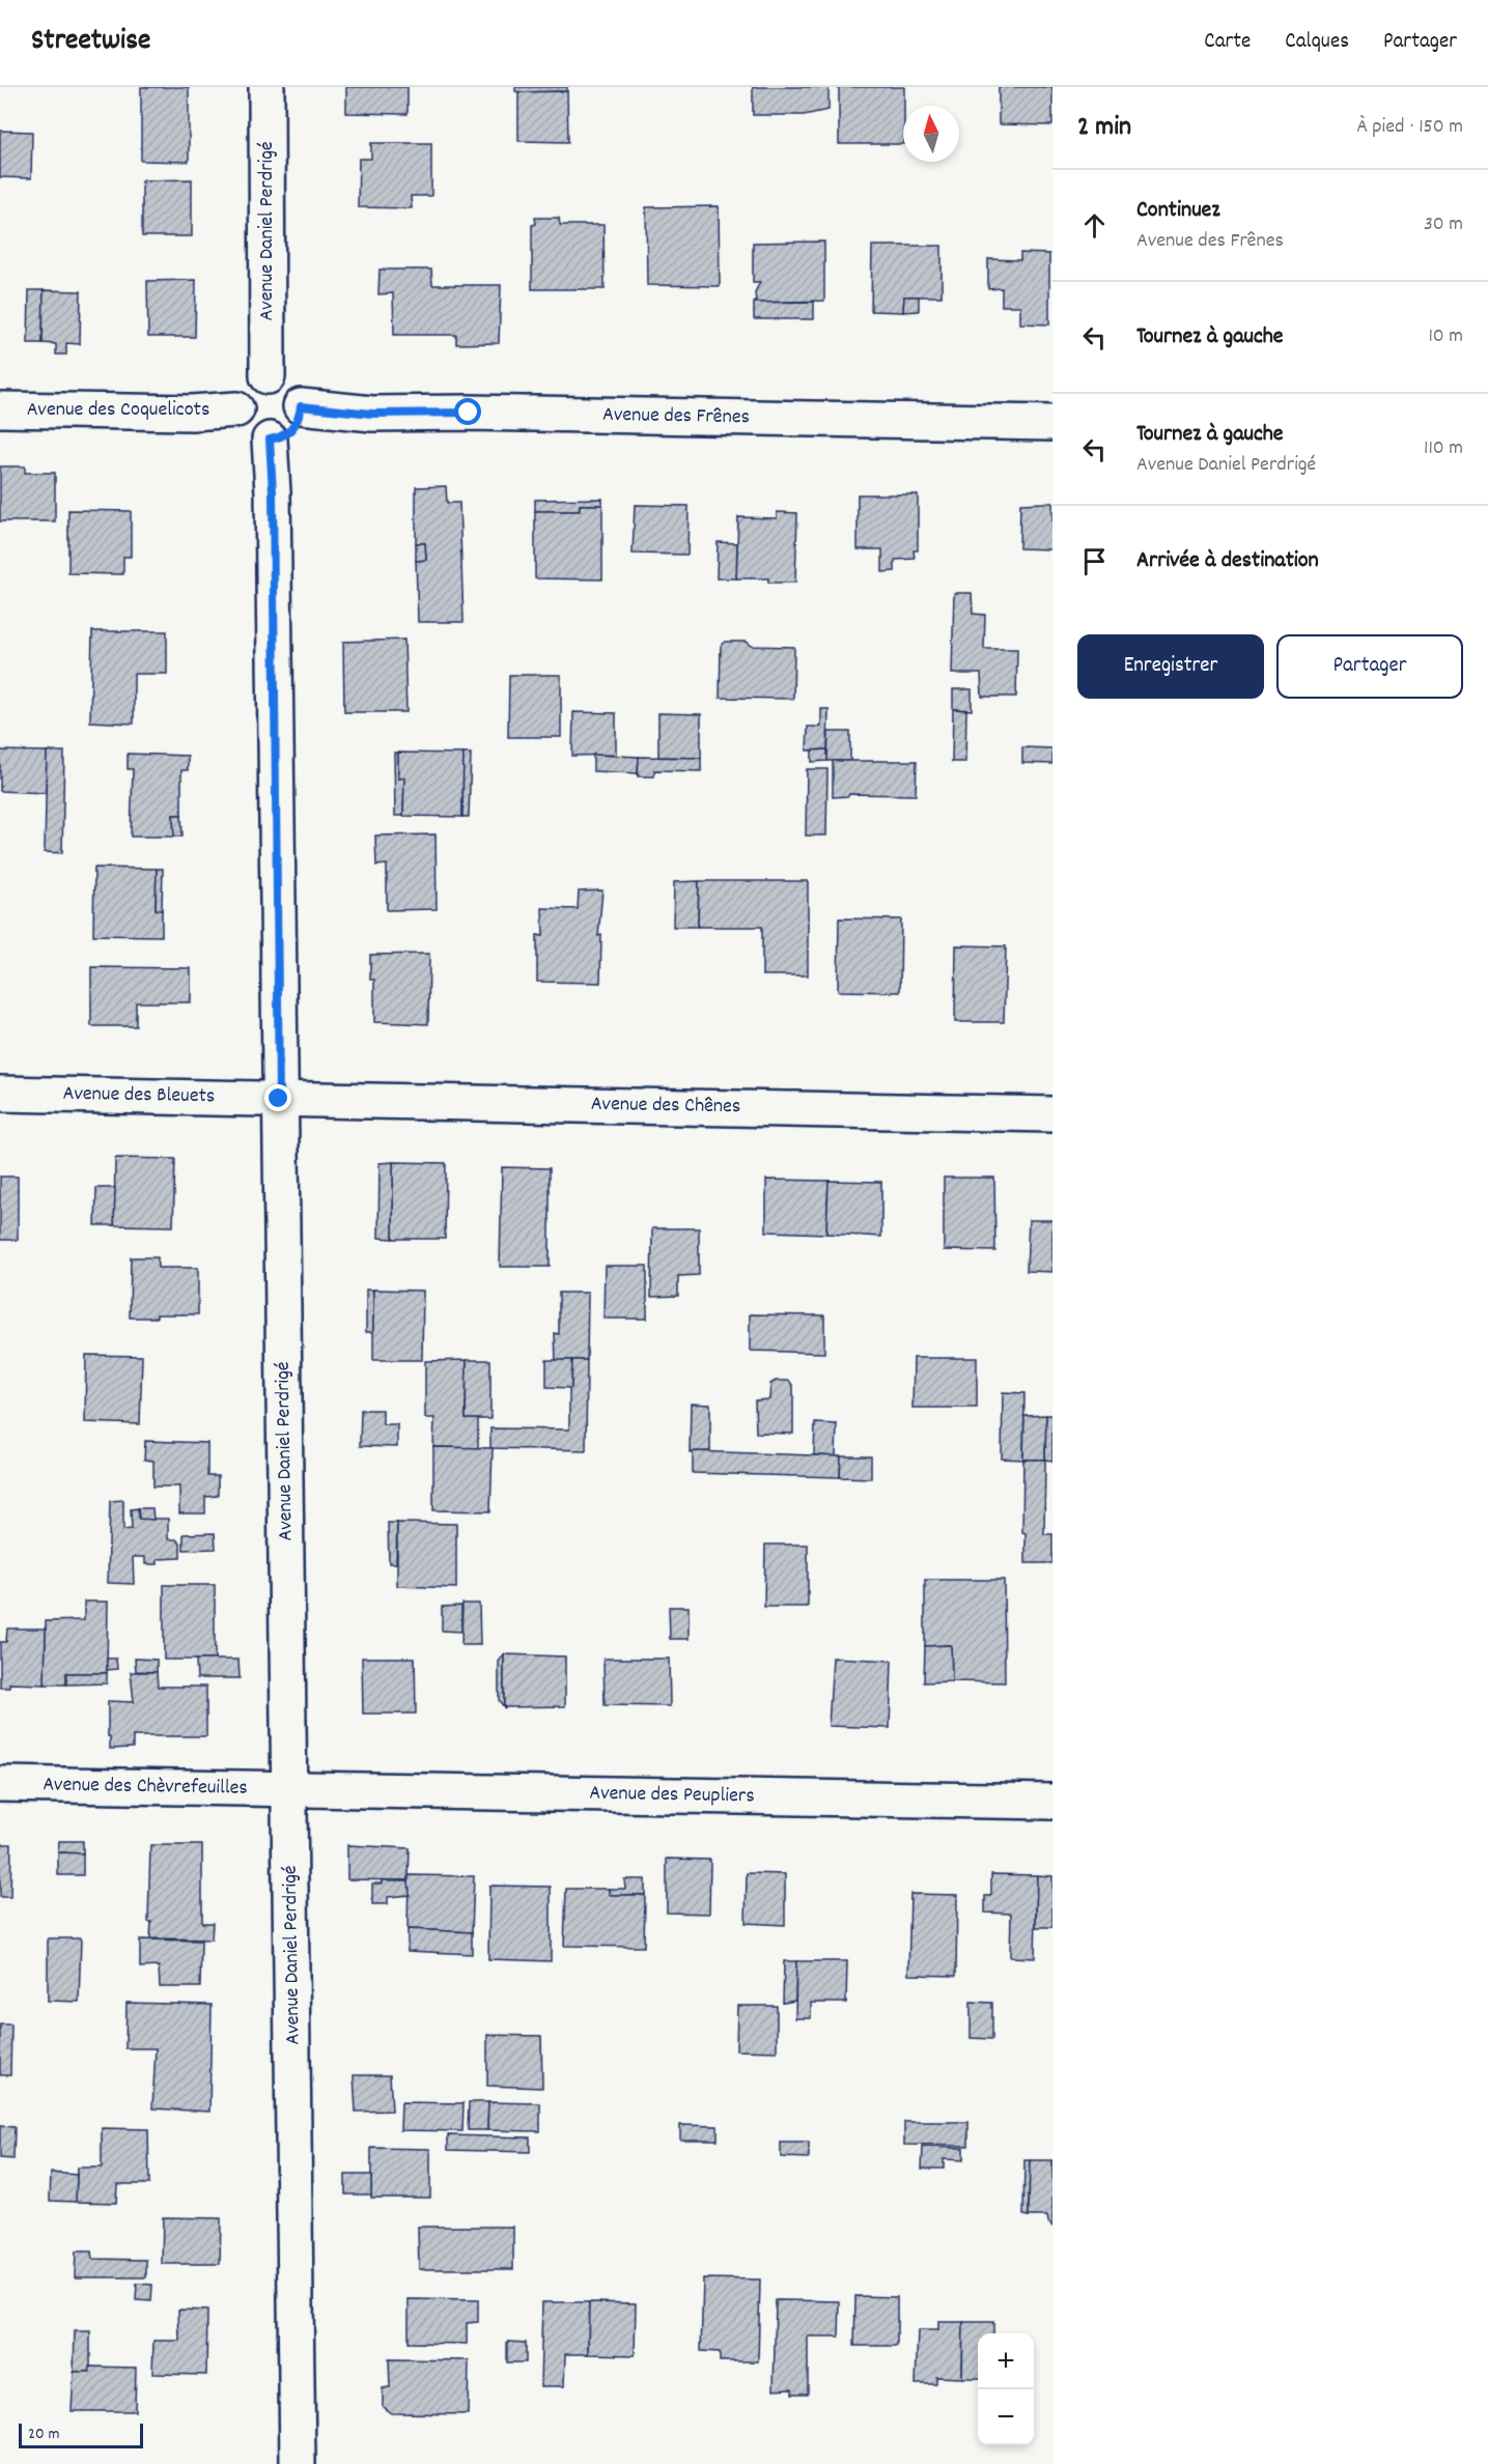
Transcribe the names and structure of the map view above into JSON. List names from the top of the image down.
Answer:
{
  "streets": {
    "street": [
      "Avenue Daniel Perdrigé",
      "Avenue des Coquelicots",
      "Avenue des Frênes",
      "Avenue des Bleuets",
      "Avenue des Chênes",
      "Avenue des Chèvrefeuilles",
      "Avenue des Peupliers"
    ]
  },
  "crossings": [
    ["Avenue Daniel Perdrigé", "Avenue des Coquelicots"],
    ["Avenue Daniel Perdrigé", "Avenue des Frênes"],
    ["Avenue Daniel Perdrigé", "Avenue des Bleuets"],
    ["Avenue Daniel Perdrigé", "Avenue des Chênes"],
    ["Avenue Daniel Perdrigé", "Avenue des Chèvrefeuilles"],
    ["Avenue Daniel Perdrigé", "Avenue des Peupliers"],
    ["Avenue des Coquelicots", "Avenue des Frênes"],
    ["Avenue des Bleuets", "Avenue des Chênes"],
    ["Avenue des Chèvrefeuilles", "Avenue des Peupliers"]
  ],
  "scale_bar": "20 m",
  "north": "top",
  "page": {
    "header": "Streetwise",
    "nav": ["Carte", "Calques", "Partager"],
    "heading": ["2 min", "À pied · 150 m"],
    "list": [
      ["Continuez", "Avenue des Frênes", "30 m"],
      ["Tournez à gauche", "10 m"],
      ["Tournez à gauche", "Avenue Daniel Perdrigé", "110 m"],
      "Arrivée à destination"
    ],
    "buttons": ["Enregistrer", "Partager"],
    "map_buttons": ["+", "−"],
    "scale": "20 m"
  }
}
